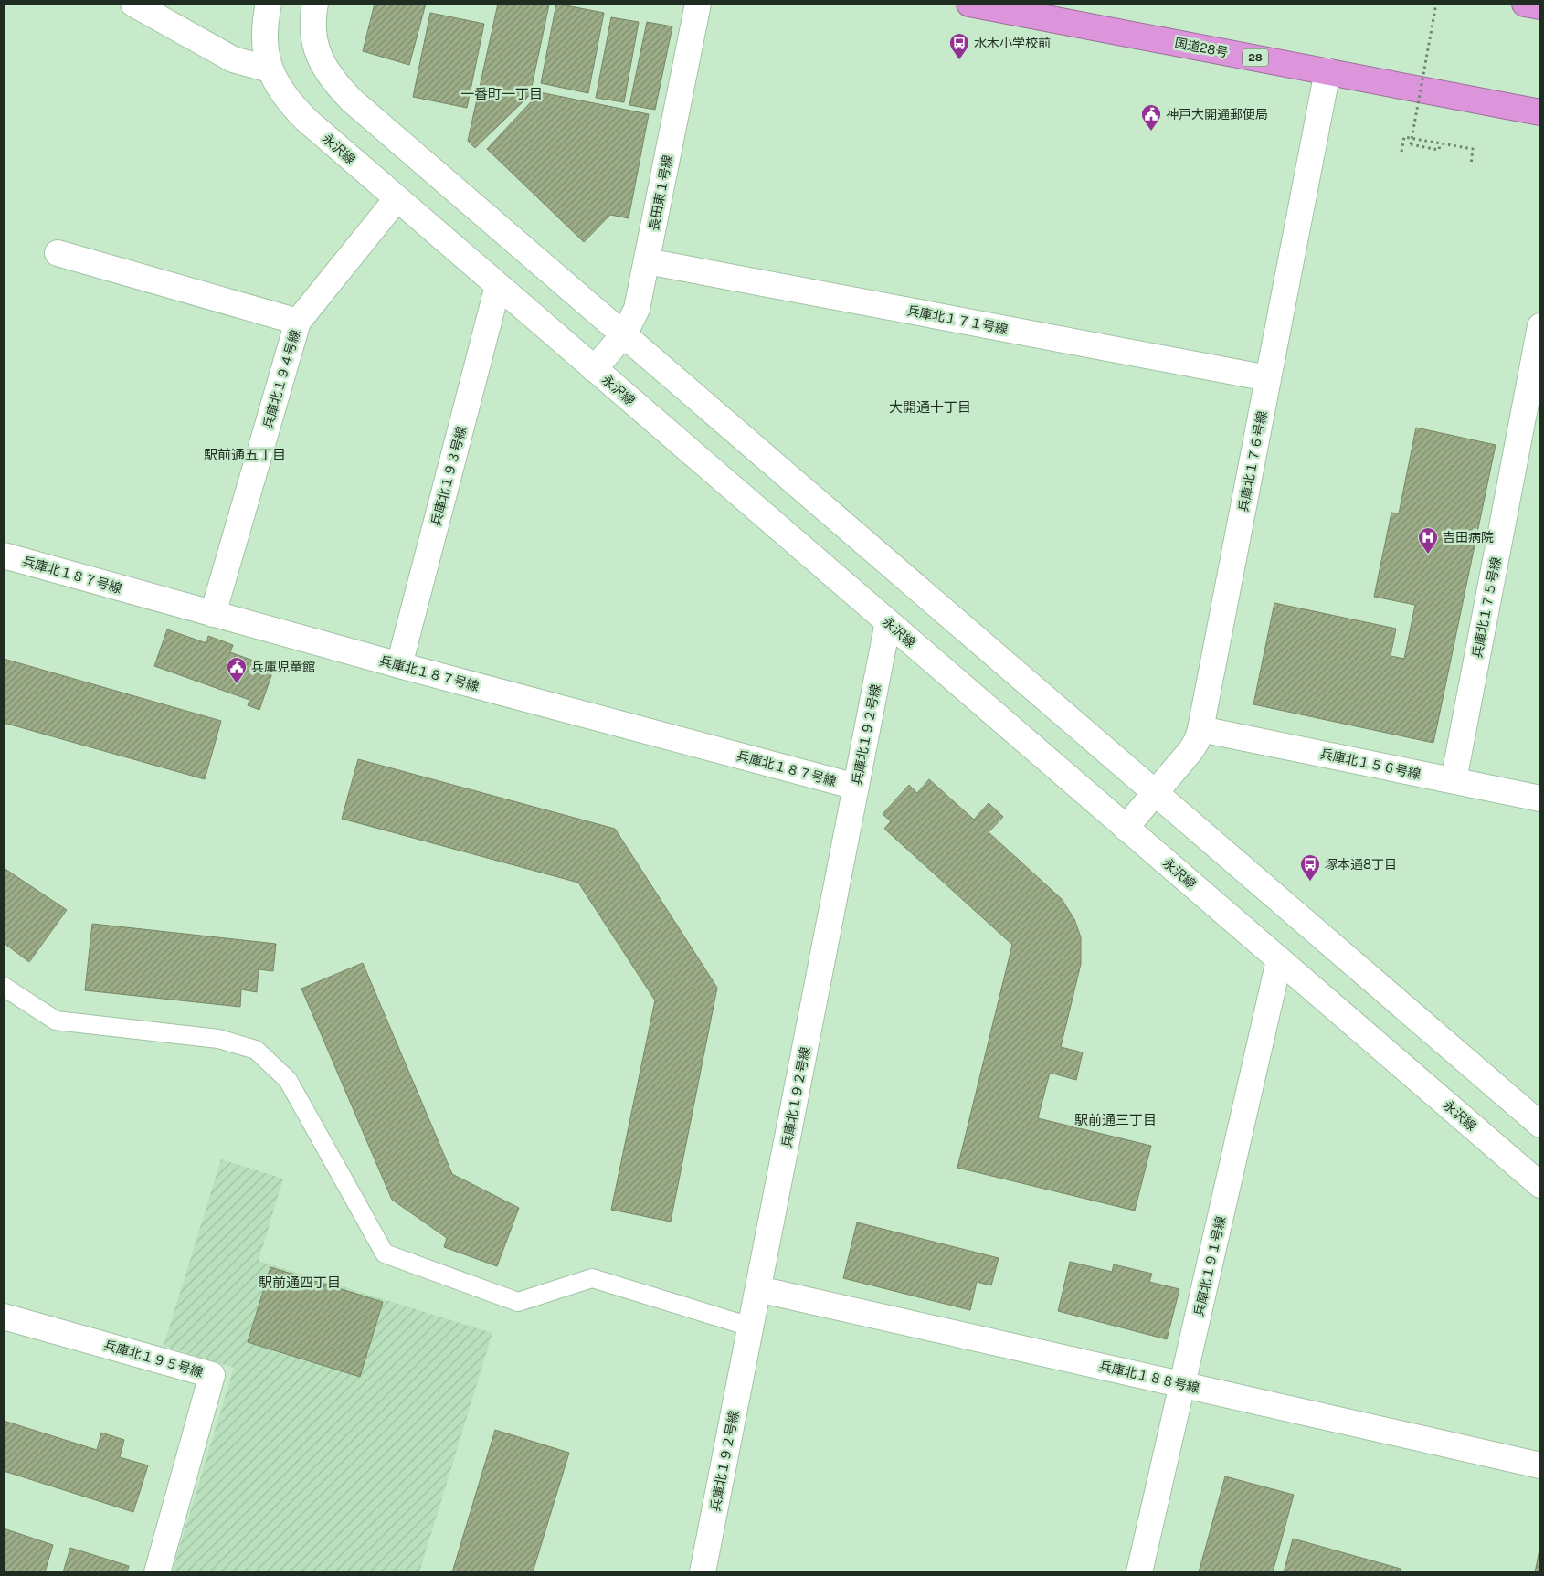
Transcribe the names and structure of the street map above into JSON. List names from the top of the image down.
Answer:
{
  "streets": {
    "highway": ["国道28号", "28"],
    "street": [
      "永沢線",
      "長田東１号線",
      "兵庫北１７１号線",
      "兵庫北１９４号線",
      "兵庫北１７６号線",
      "兵庫北１９３号線",
      "兵庫北１８７号線",
      "兵庫北１７５号線",
      "兵庫北１９２号線",
      "兵庫北１５６号線",
      "兵庫北１９１号線",
      "兵庫北１９５号線",
      "兵庫北１８８号線"
    ]
  },
  "crossings": [
    ["国道28号", "兵庫北１７６号線"],
    ["永沢線", "長田東１号線"],
    ["永沢線", "兵庫北１９４号線"],
    ["永沢線", "兵庫北１７６号線"],
    ["永沢線", "兵庫北１９３号線"],
    ["永沢線", "兵庫北１９２号線"],
    ["永沢線", "兵庫北１９１号線"],
    ["長田東１号線", "兵庫北１７１号線"],
    ["兵庫北１７１号線", "兵庫北１７６号線"],
    ["兵庫北１９４号線", "兵庫北１８７号線"],
    ["兵庫北１７６号線", "兵庫北１５６号線"],
    ["兵庫北１９３号線", "兵庫北１８７号線"],
    ["兵庫北１８７号線", "兵庫北１９２号線"],
    ["兵庫北１７５号線", "兵庫北１５６号線"],
    ["兵庫北１９２号線", "兵庫北１８８号線"],
    ["兵庫北１９１号線", "兵庫北１８８号線"]
  ],
  "districts": [
    "一番町一丁目",
    "大開通十丁目",
    "駅前通五丁目",
    "駅前通三丁目",
    "駅前通四丁目"
  ],
  "places": {
    "bus stop": ["水木小学校前", "塚本通8丁目"],
    "public building": ["神戸大開通郵便局", "兵庫児童館"],
    "hospital": ["吉田病院"]
  }
}
